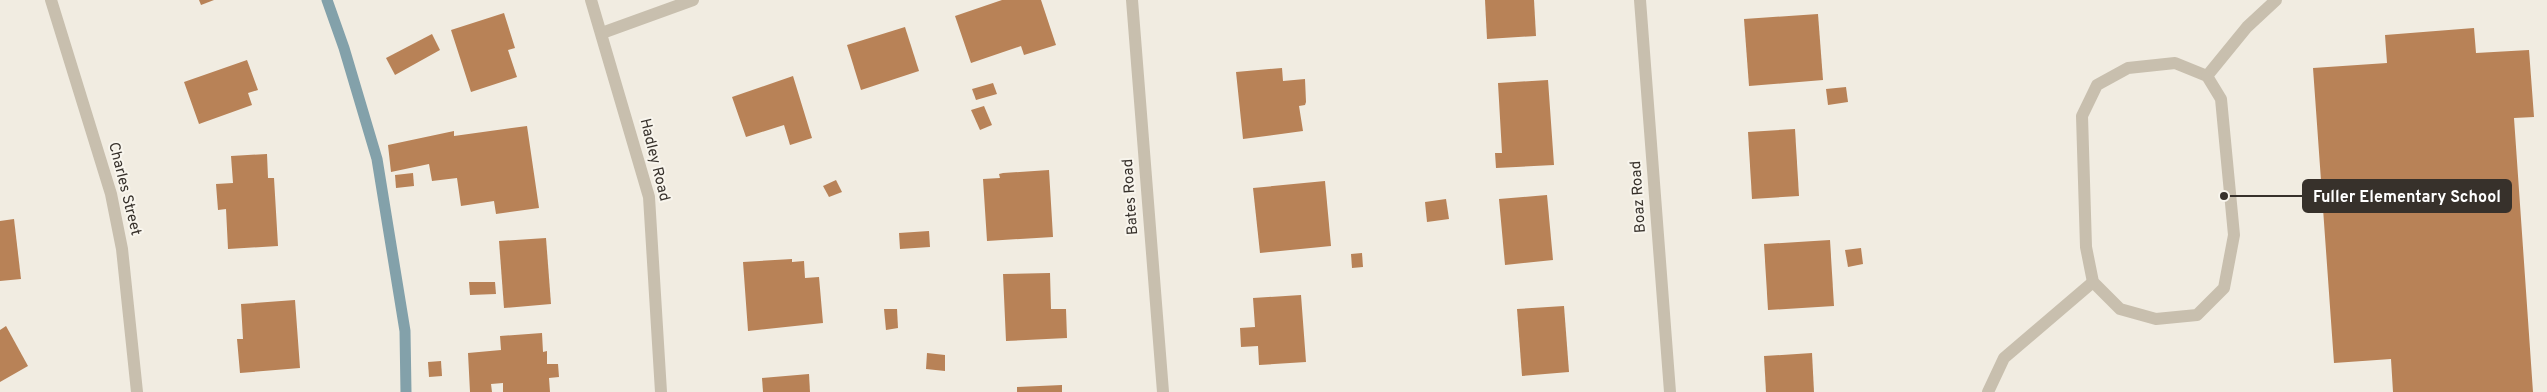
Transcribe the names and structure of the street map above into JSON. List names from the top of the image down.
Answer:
{
  "streets": {
    "street": [
      "Hadley Road",
      "Charles Street",
      "Bates Road",
      "Boaz Road"
    ]
  },
  "places": ["Fuller Elementary School"]
}
